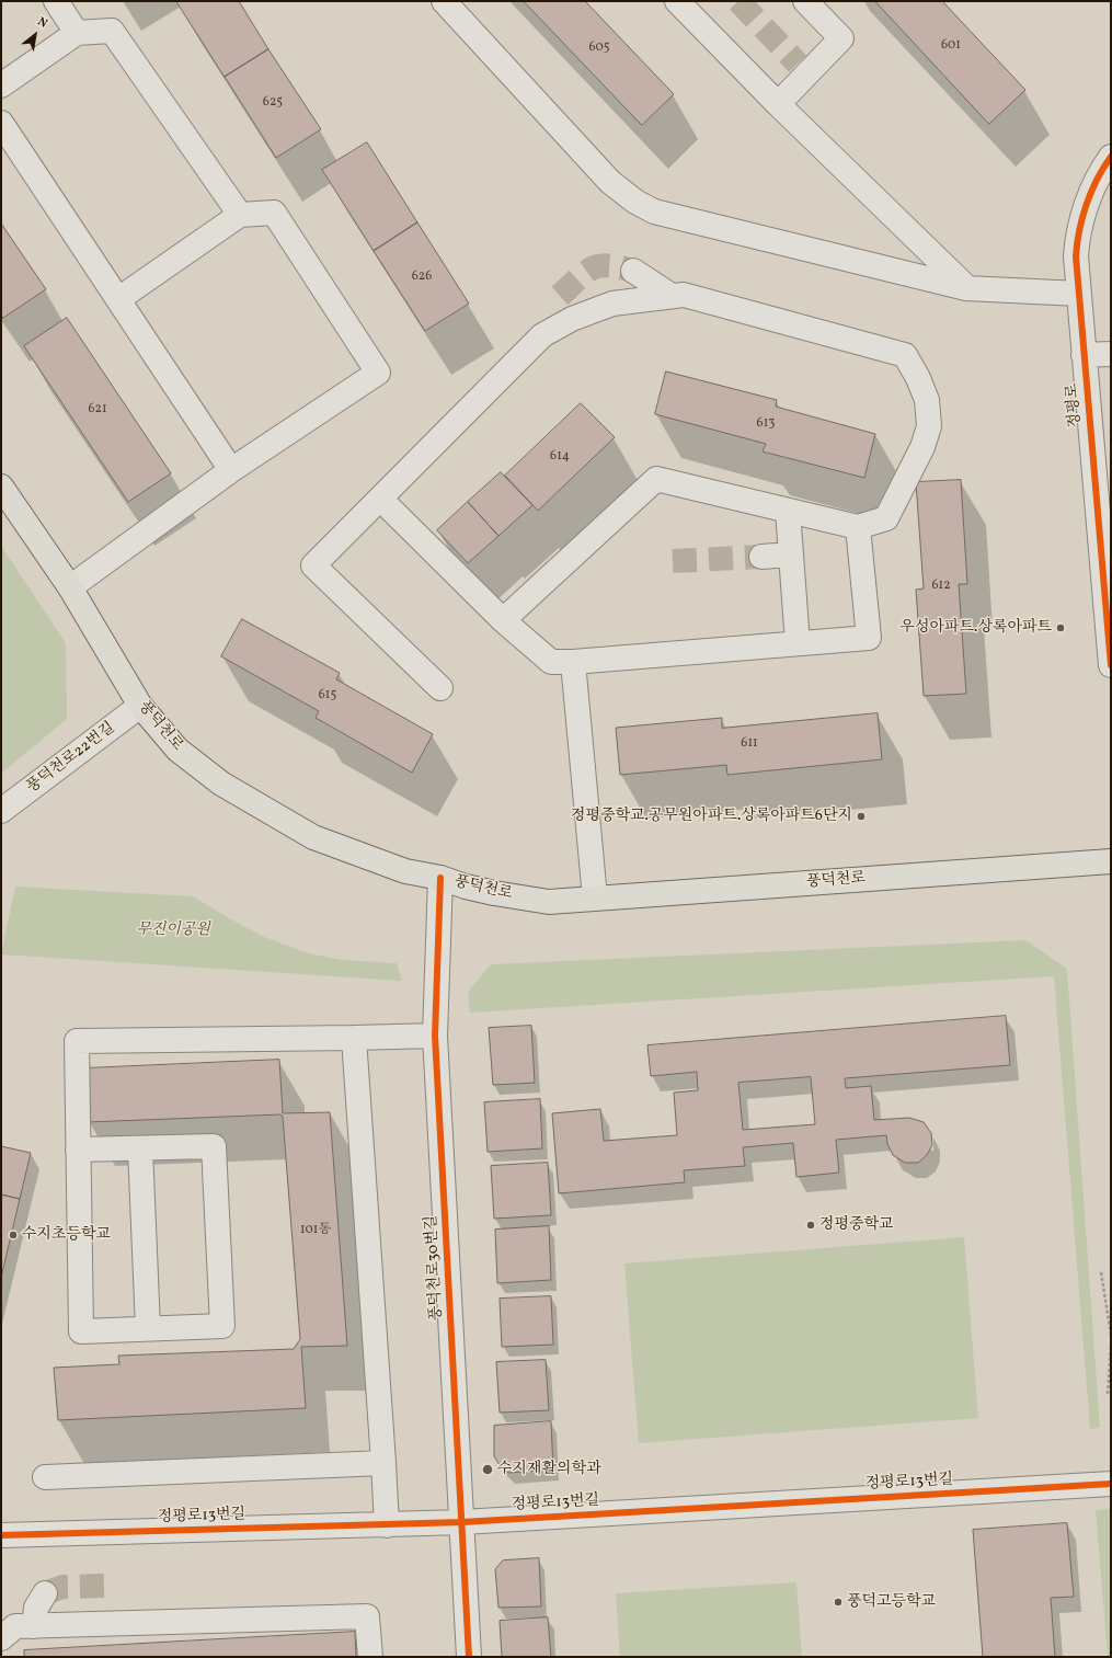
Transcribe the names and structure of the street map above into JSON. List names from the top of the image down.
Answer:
{
  "streets": {
    "main road": ["풍덕천로"],
    "street": [
      "정평로",
      "풍덕천로22번길",
      "풍덕천로30번길",
      "정평로13번길"
    ]
  },
  "crossings": [
    ["풍덕천로", "풍덕천로22번길"],
    ["풍덕천로", "풍덕천로30번길"],
    ["풍덕천로30번길", "정평로13번길"]
  ],
  "parks": ["무진이공원"],
  "places": [
    "우성아파트.상록아파트",
    "정평중학교.공무원아파트.상록아파트6단지",
    "정평중학교",
    "수지초등학교",
    "수지재활의학과",
    "풍덕고등학교"
  ],
  "house_numbers": [
    "601",
    "605",
    "625",
    "626",
    "621",
    "613",
    "614",
    "612",
    "615",
    "611",
    "101동"
  ],
  "north": "top right"
}
